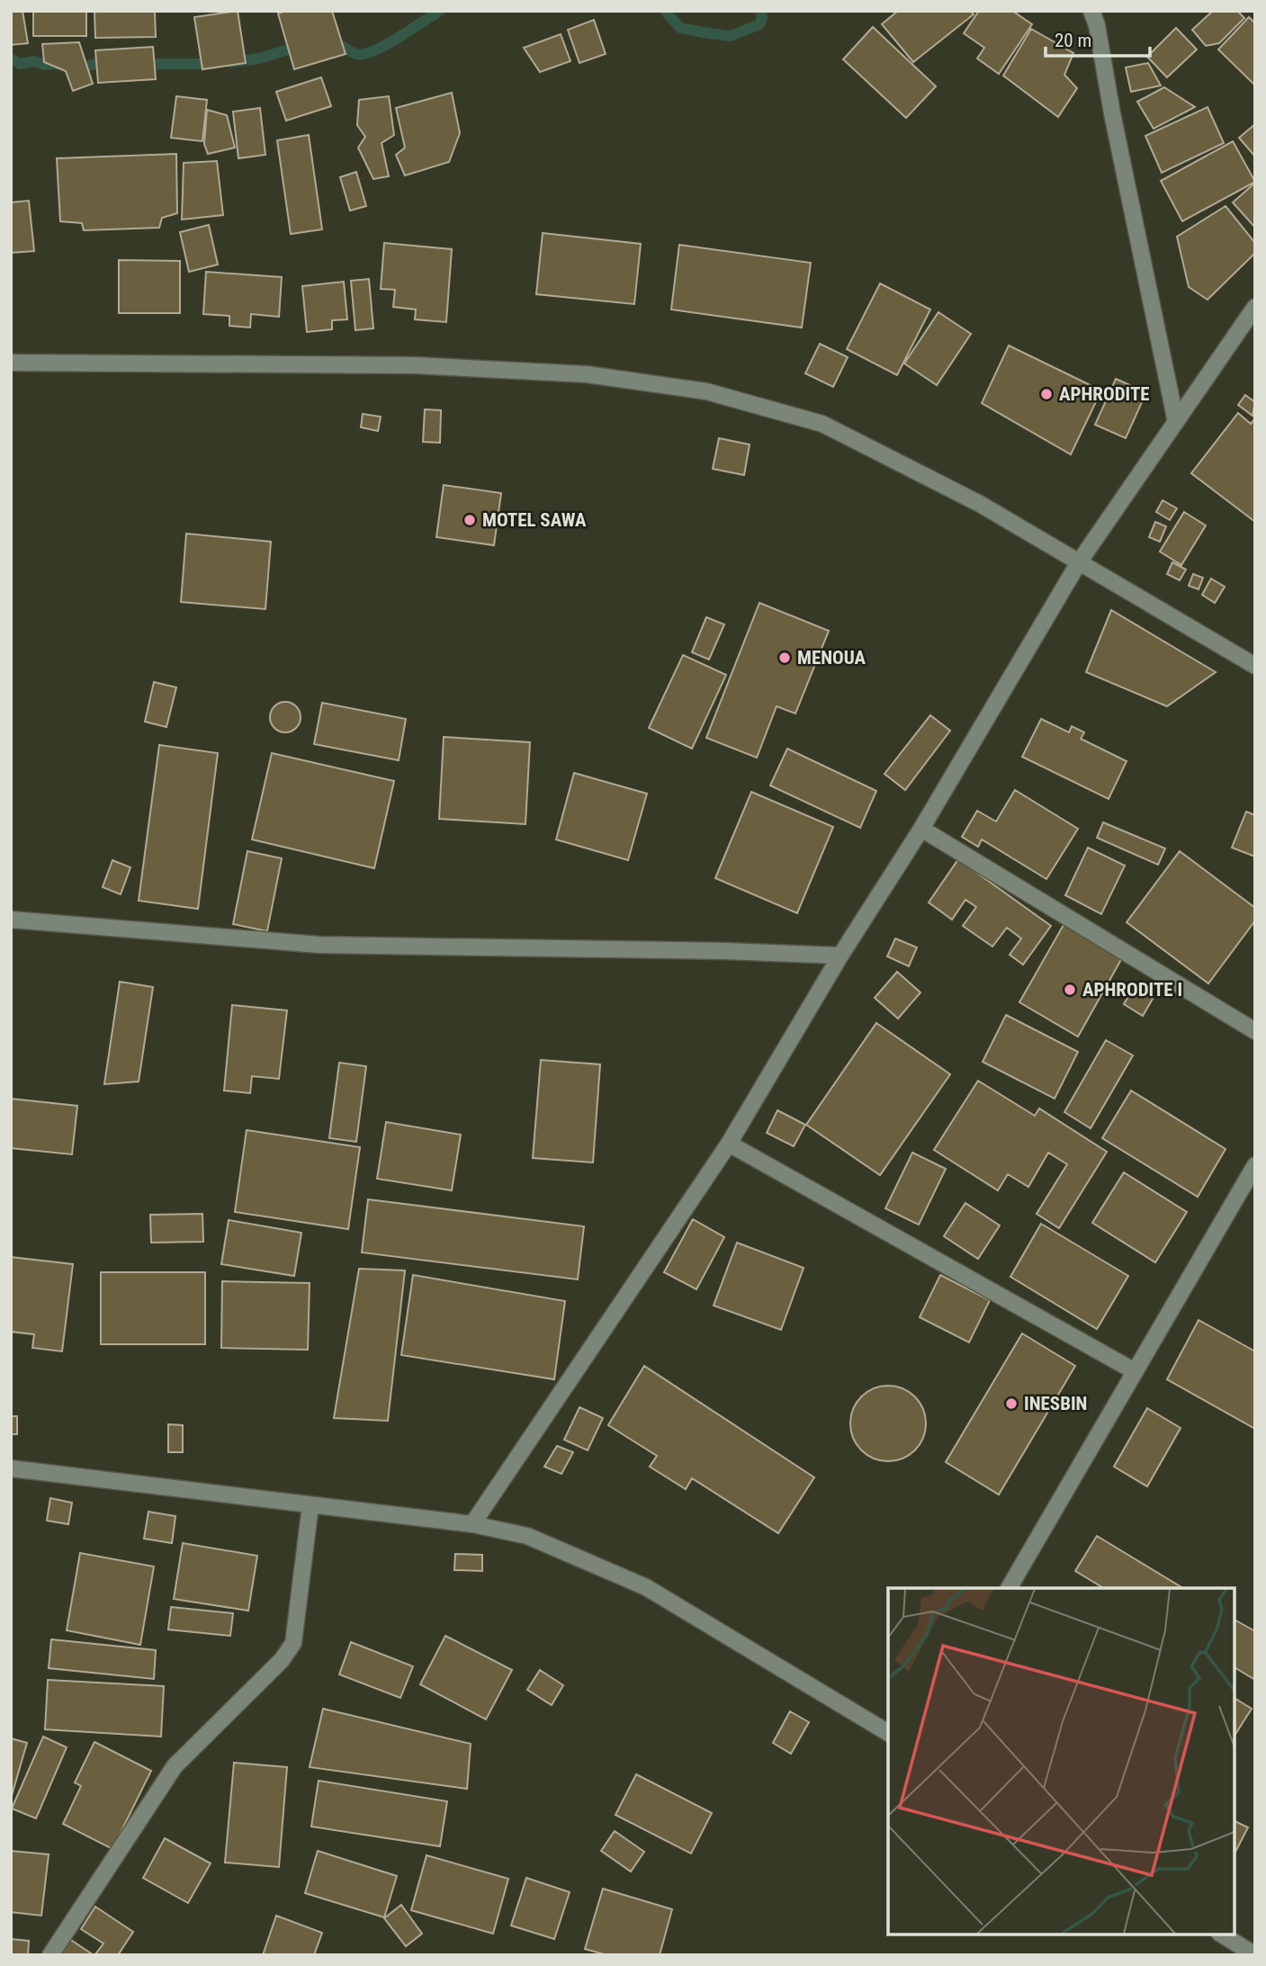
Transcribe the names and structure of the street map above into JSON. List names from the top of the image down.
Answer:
{
  "places": [
    "APHRODITE",
    "MOTEL SAWA",
    "MENOUA",
    "APHRODITE I",
    "INESBIN"
  ],
  "scale_bar": "20 m"
}
